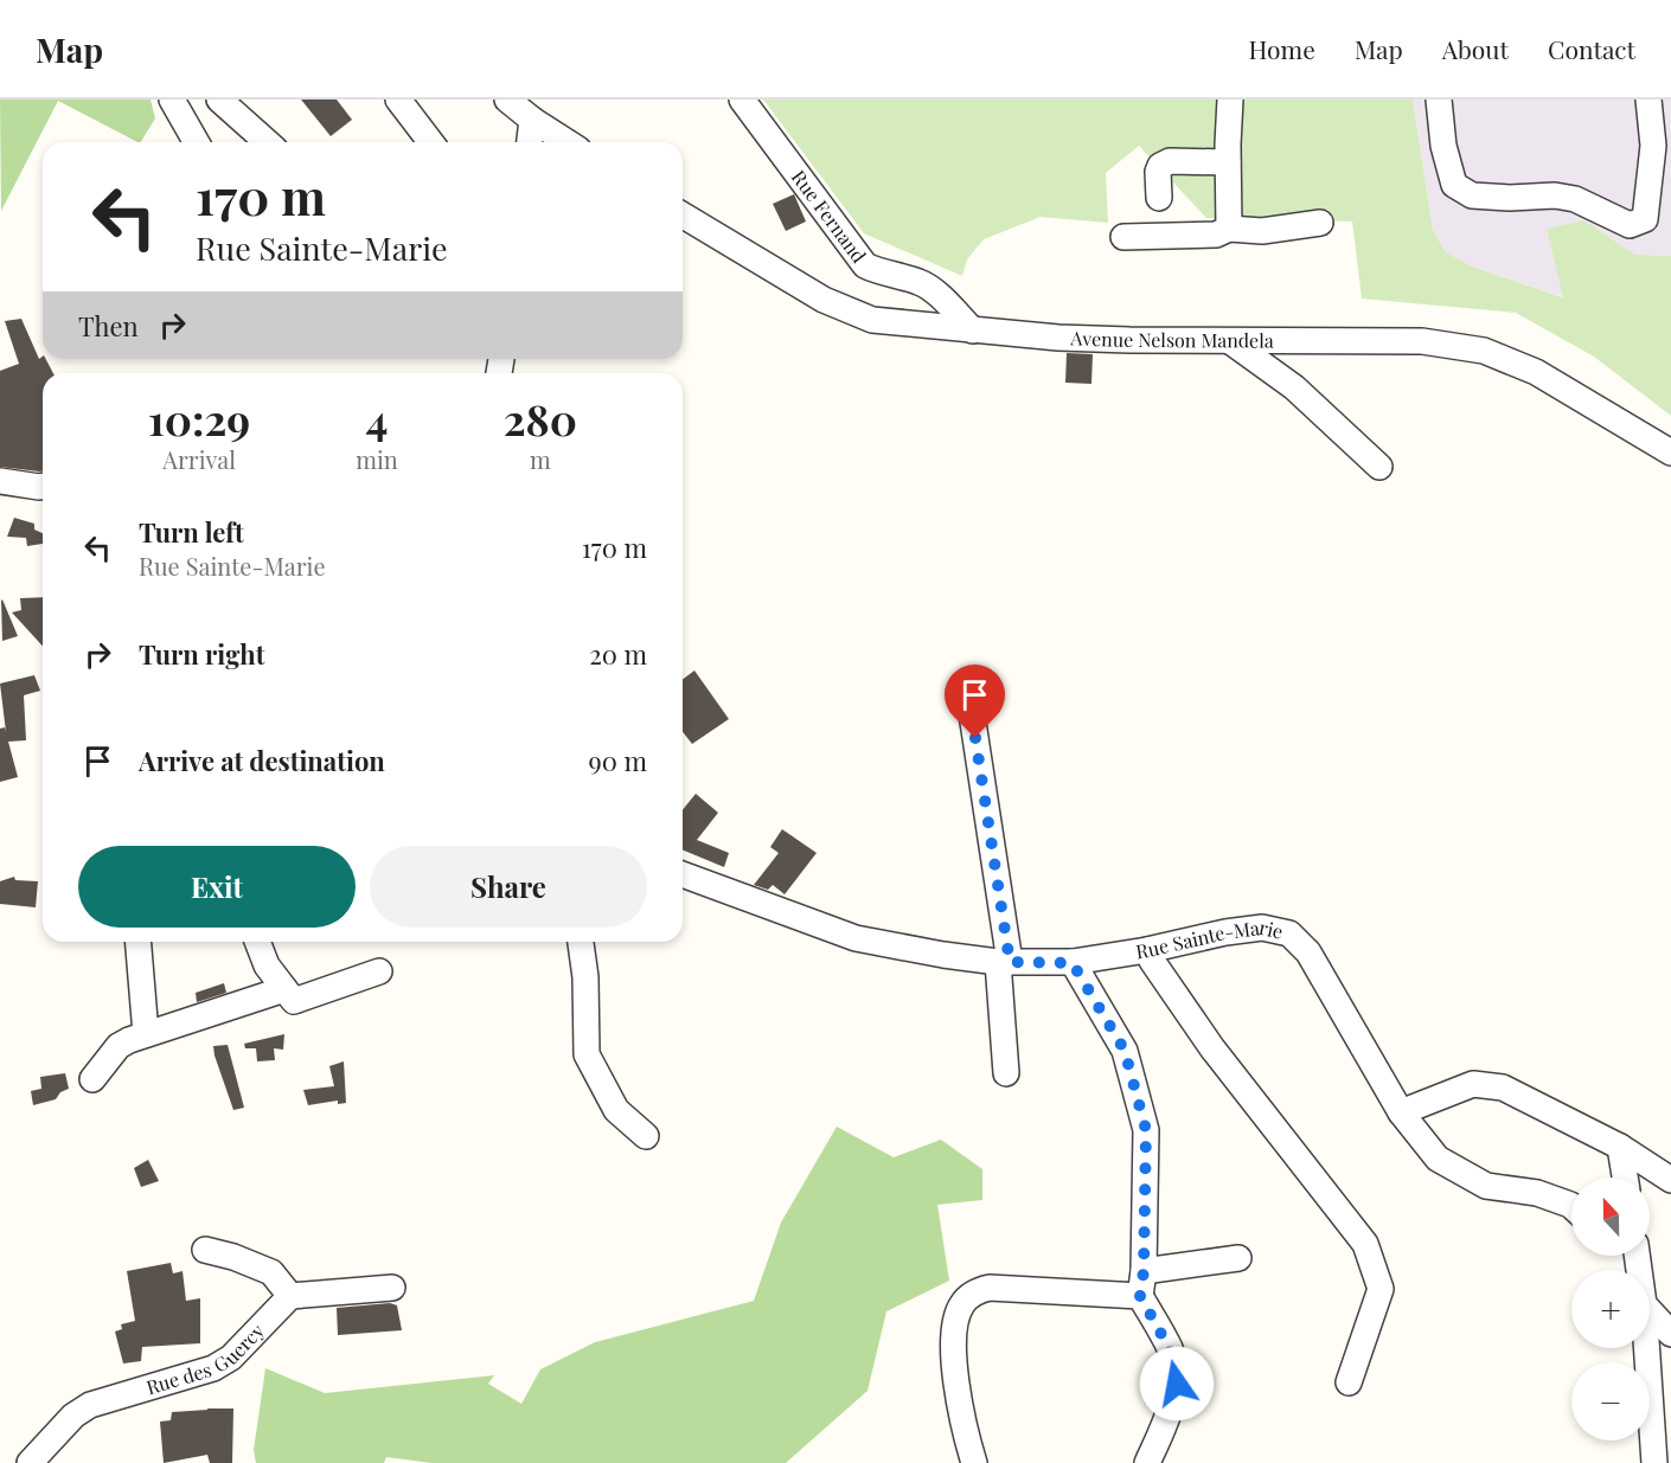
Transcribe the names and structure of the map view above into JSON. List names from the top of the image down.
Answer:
{
  "streets": {
    "street": [
      "Rue Fernand",
      "Avenue Nelson Mandela",
      "Rue Sainte-Marie",
      "Rue des Guercy"
    ]
  },
  "crossings": [
    ["Rue Fernand", "Avenue Nelson Mandela"]
  ],
  "north": "top",
  "page": {
    "header": "Map",
    "nav": [
      "Home",
      "Map",
      "About",
      "Contact"
    ],
    "turn": ["170 m", "Rue Sainte-Marie"],
    "then": "Then",
    "eta": [
      "10:29",
      "Arrival",
      "4",
      "min",
      "280",
      "m"
    ],
    "list": [
      {
        "name": "Turn left",
        "note": "Rue Sainte-Marie",
        "value": "170 m"
      },
      {
        "name": "Turn right",
        "value": "20 m"
      },
      {
        "name": "Arrive at destination",
        "value": "90 m"
      }
    ],
    "buttons": ["Exit", "Share"],
    "map_buttons": ["+", "−"]
  }
}
